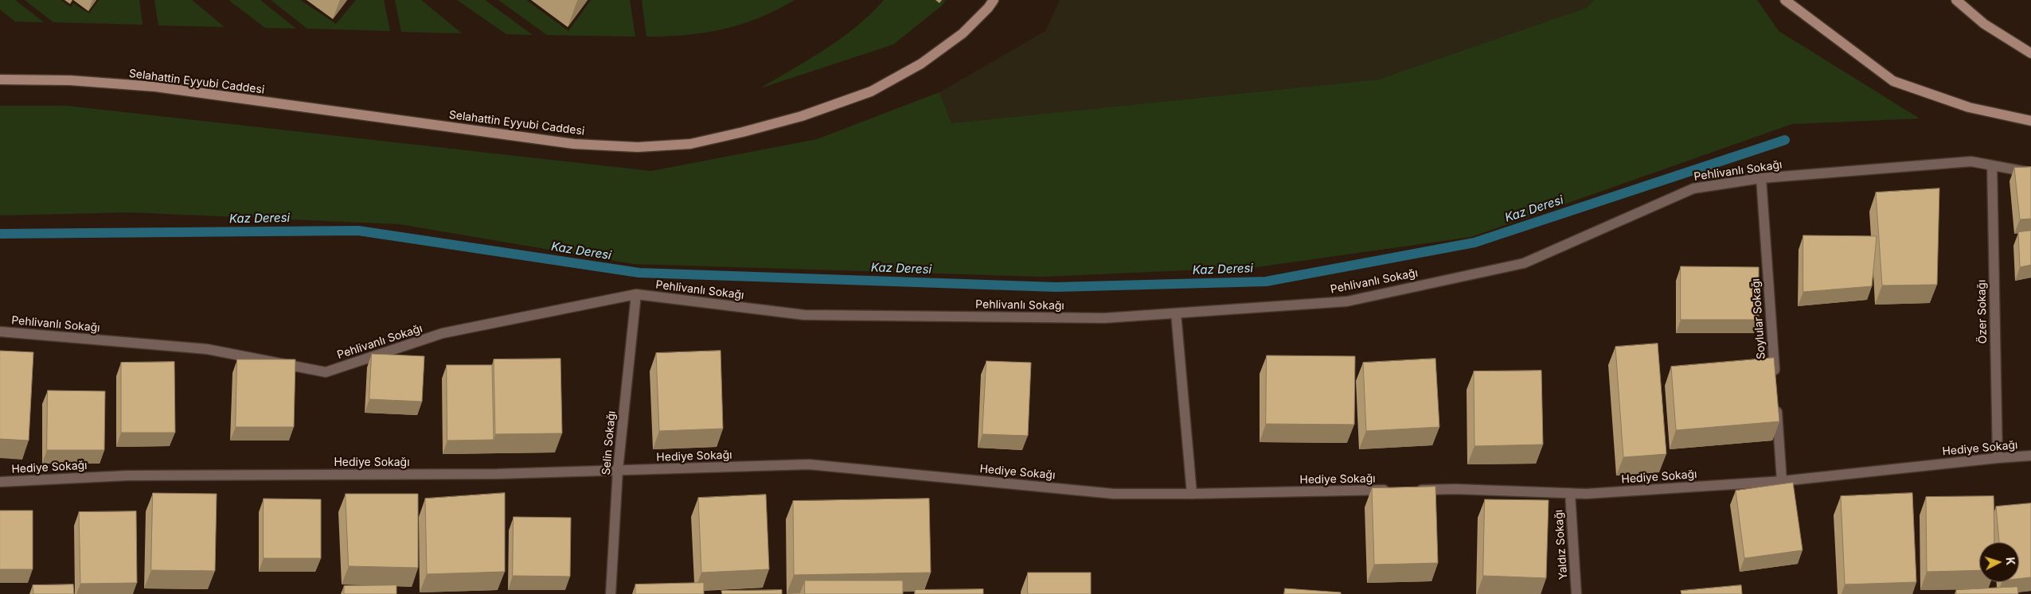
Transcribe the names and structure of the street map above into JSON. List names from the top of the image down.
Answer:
{
  "streets": {
    "main road": ["Selahattin Eyyubi Caddesi"],
    "street": [
      "Pehlivanlı Sokağı",
      "Özer Sokağı",
      "Soylular Sokağı",
      "Selin Sokağı",
      "Hediye Sokağı",
      "Yaldız Sokağı"
    ]
  },
  "crossings": [
    ["Pehlivanlı Sokağı", "Özer Sokağı"],
    ["Pehlivanlı Sokağı", "Soylular Sokağı"],
    ["Pehlivanlı Sokağı", "Selin Sokağı"],
    ["Özer Sokağı", "Hediye Sokağı"],
    ["Selin Sokağı", "Hediye Sokağı"],
    ["Hediye Sokağı", "Yaldız Sokağı"]
  ],
  "water": ["Kaz Deresi"],
  "north": "right"
}
